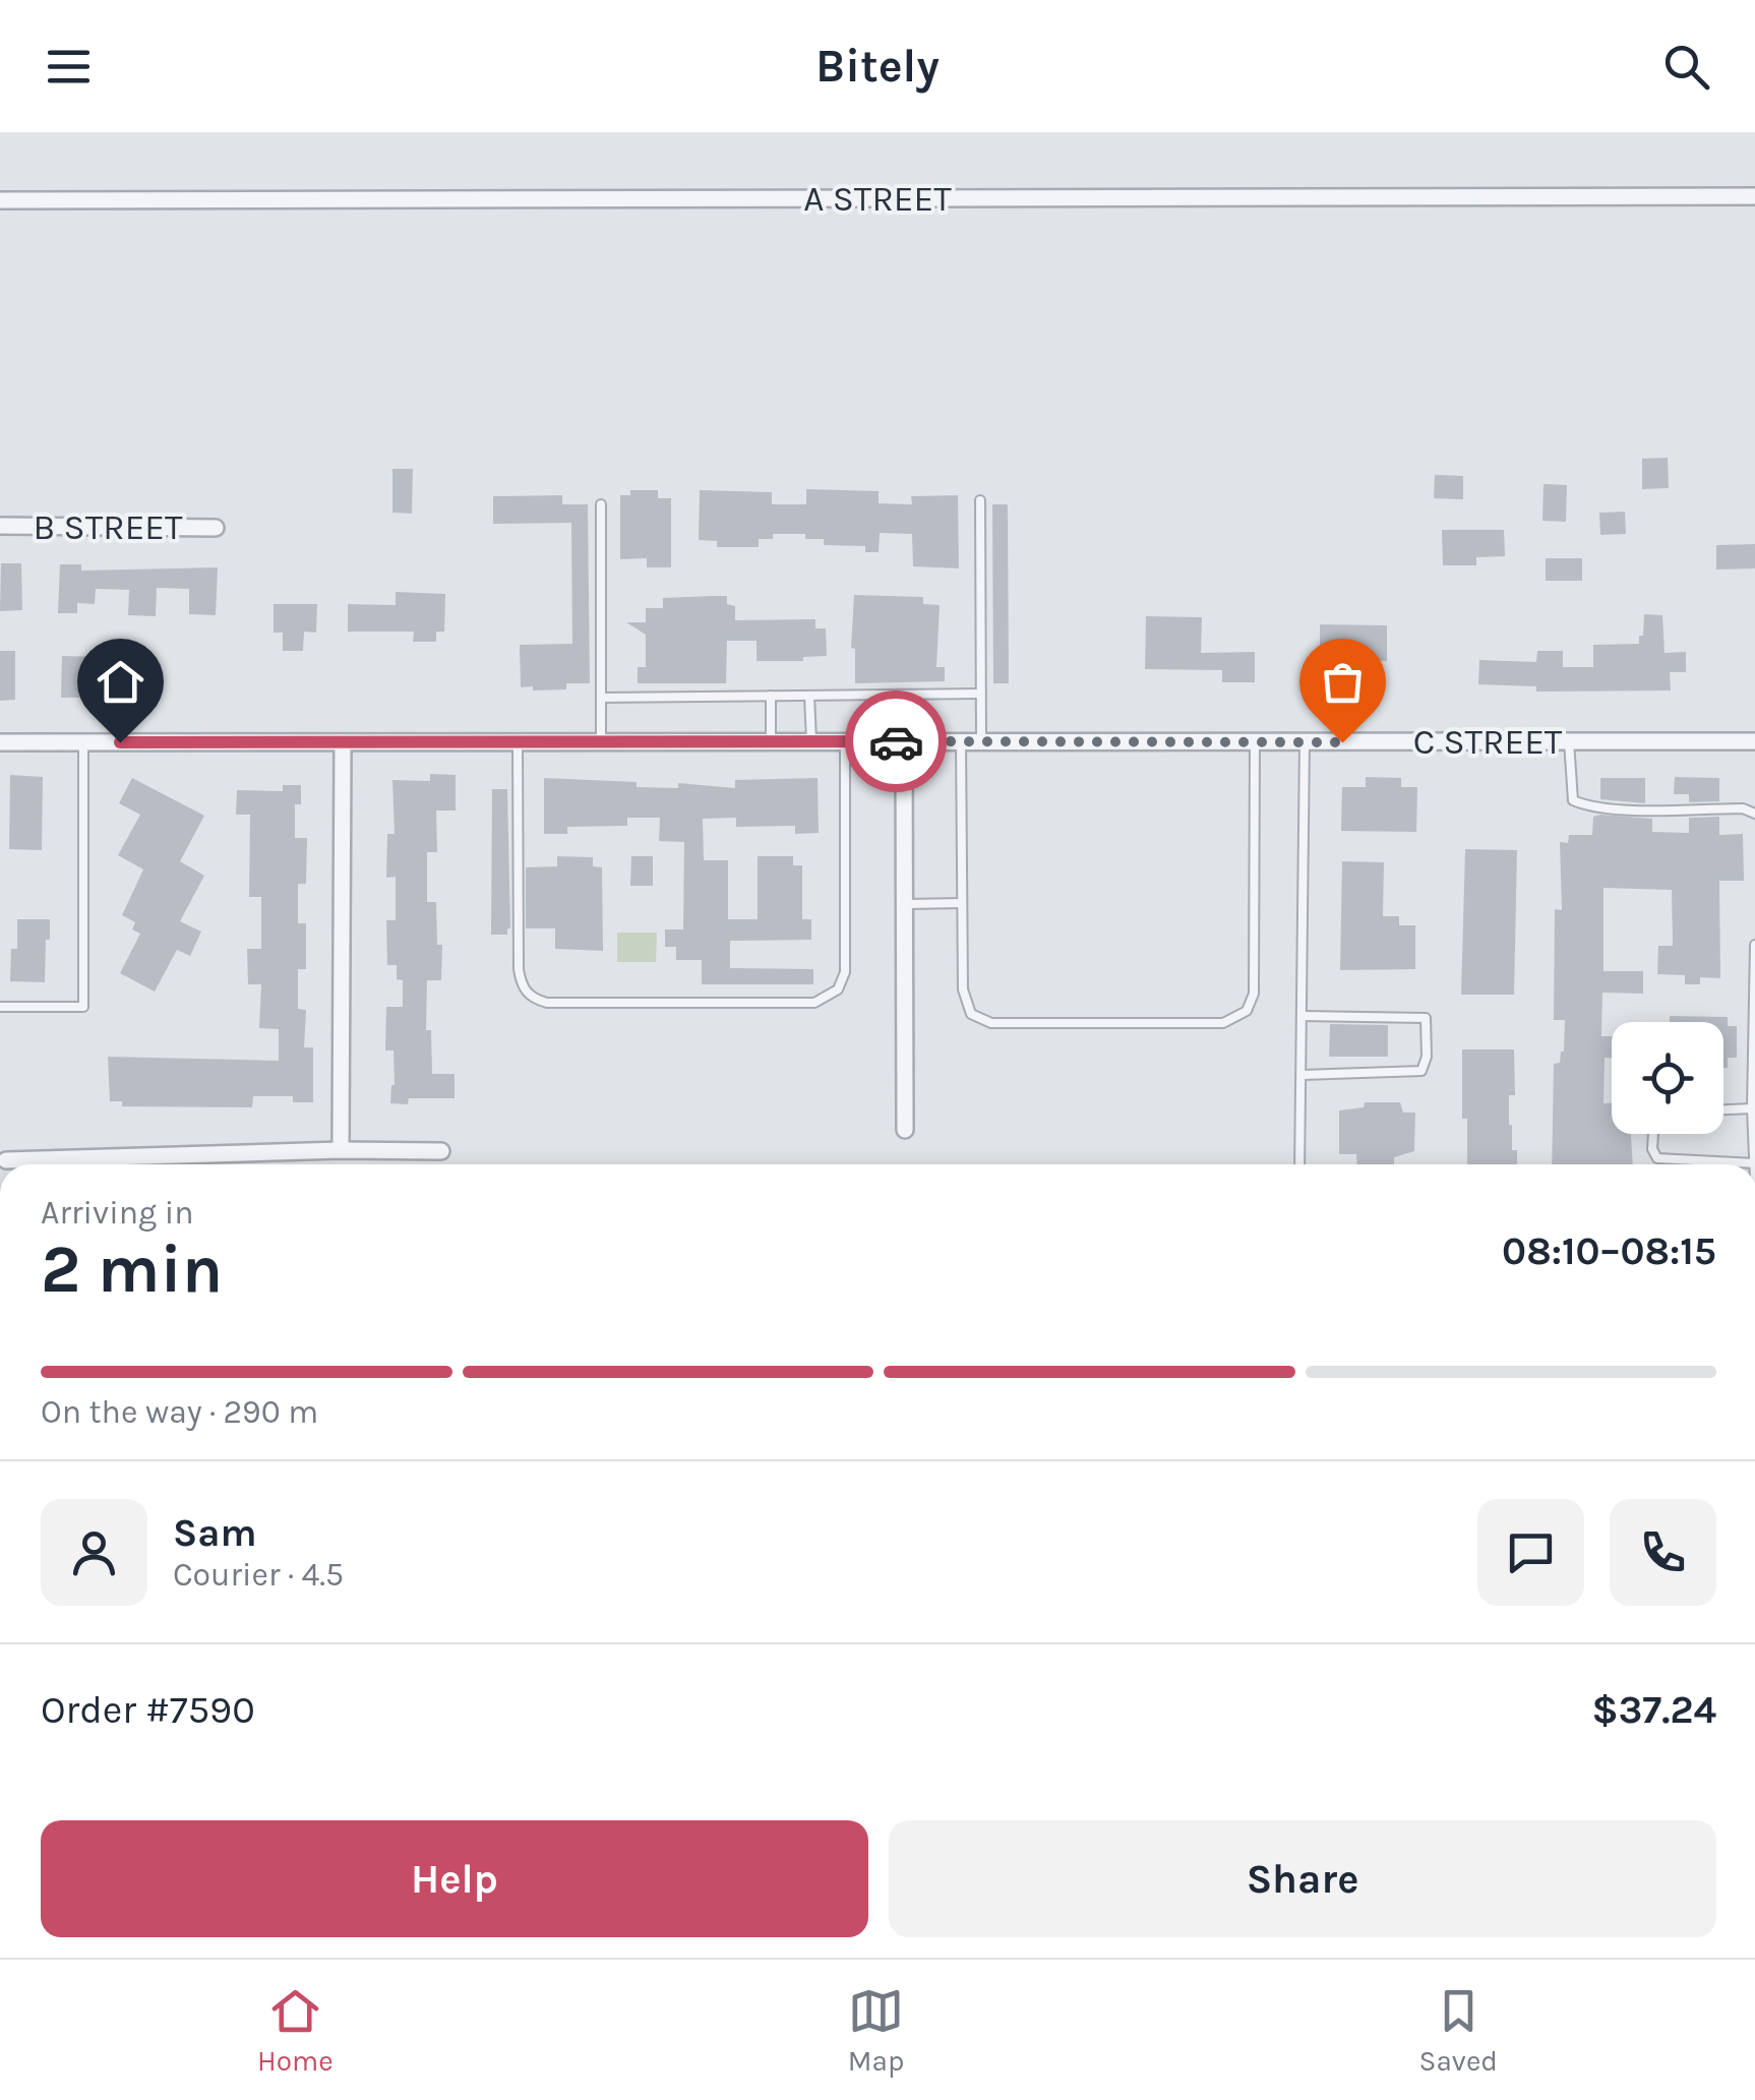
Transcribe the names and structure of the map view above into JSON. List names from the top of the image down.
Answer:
{
  "streets": {
    "street": ["A STREET", "B STREET", "C STREET"]
  },
  "page": {
    "header": "Bitely",
    "heading": ["2 min", "Arriving in", "08:10–08:15"],
    "panel": [
      "Sam",
      "Courier · 4.5",
      "Order #7590",
      "$37.24"
    ],
    "bar": "On the way · 290 m",
    "buttons": ["Help", "Share"],
    "tabs": ["Home", "Map", "Saved"]
  }
}
